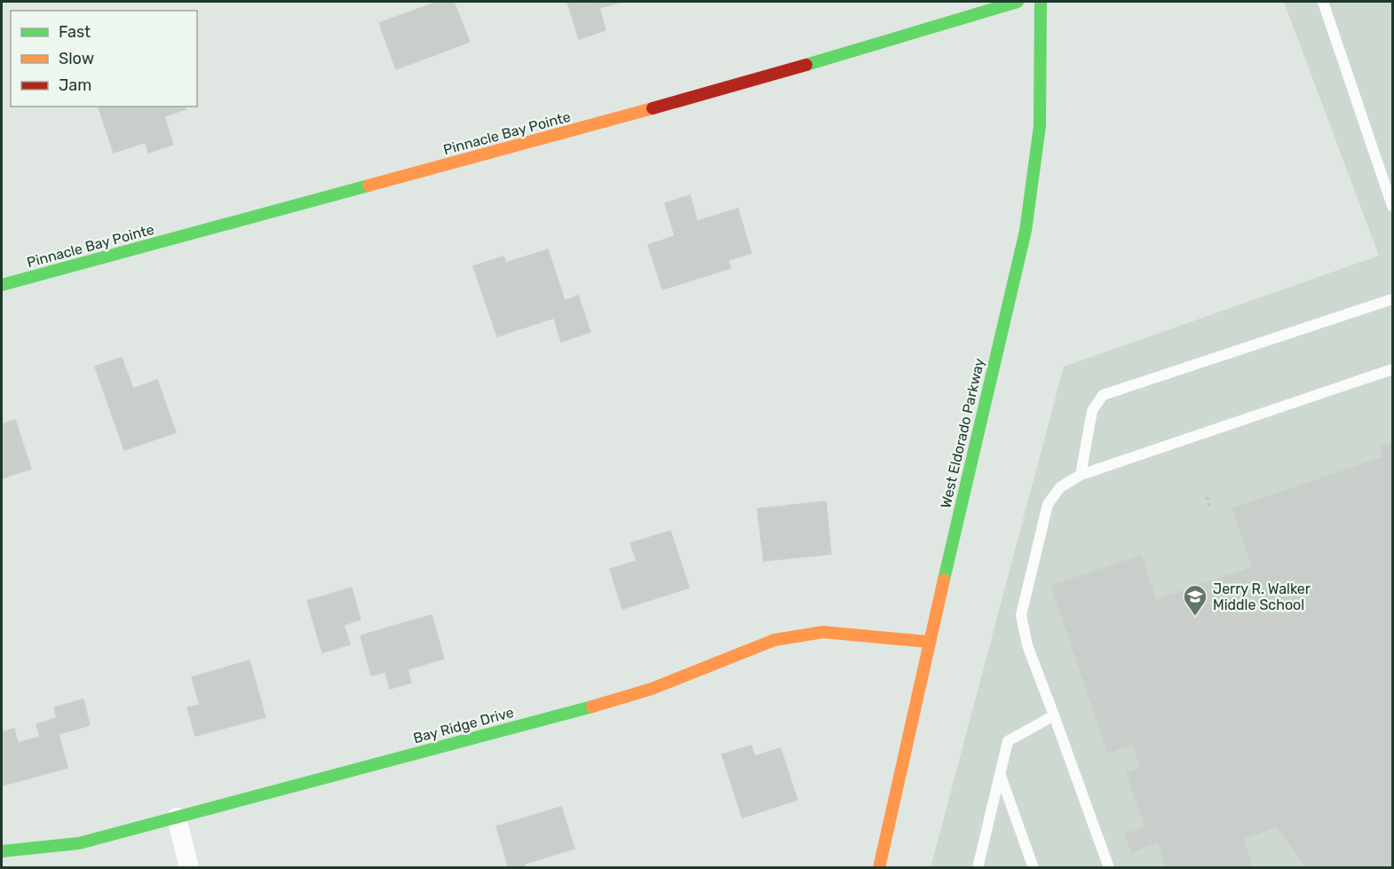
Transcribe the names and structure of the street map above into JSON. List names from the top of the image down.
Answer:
{
  "streets": {
    "street": ["Pinnacle Bay Pointe", "West Eldorado Parkway", "Bay Ridge Drive"]
  },
  "crossings": [
    ["West Eldorado Parkway", "Bay Ridge Drive"]
  ],
  "places": {
    "school or university": ["Jerry R. Walker Middle School"]
  },
  "legend": ["Fast", "Slow", "Jam"]
}
